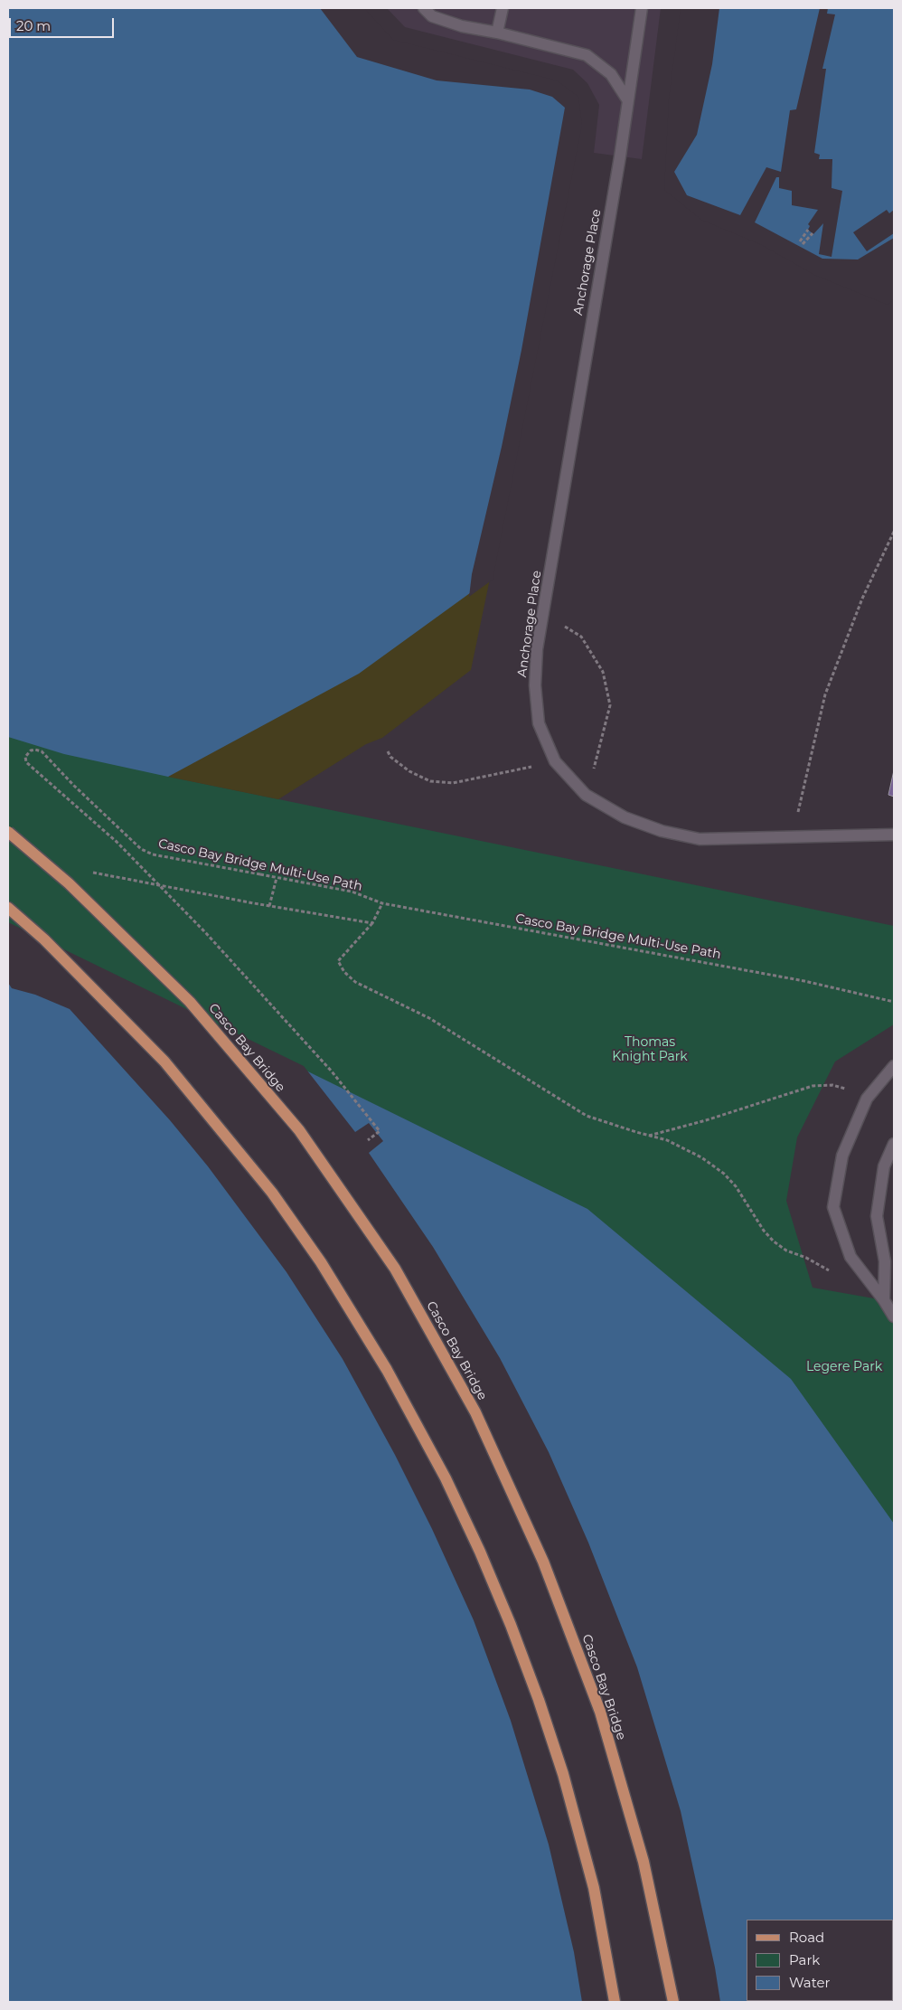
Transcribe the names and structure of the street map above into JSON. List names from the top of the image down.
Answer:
{
  "streets": {
    "main road": ["Casco Bay Bridge"],
    "street": ["Anchorage Place"],
    "path": ["Casco Bay Bridge Multi-Use Path"]
  },
  "parks": ["Thomas Knight Park", "Legere Park"],
  "legend": ["Road", "Park", "Water"],
  "scale_bar": "20 m"
}
